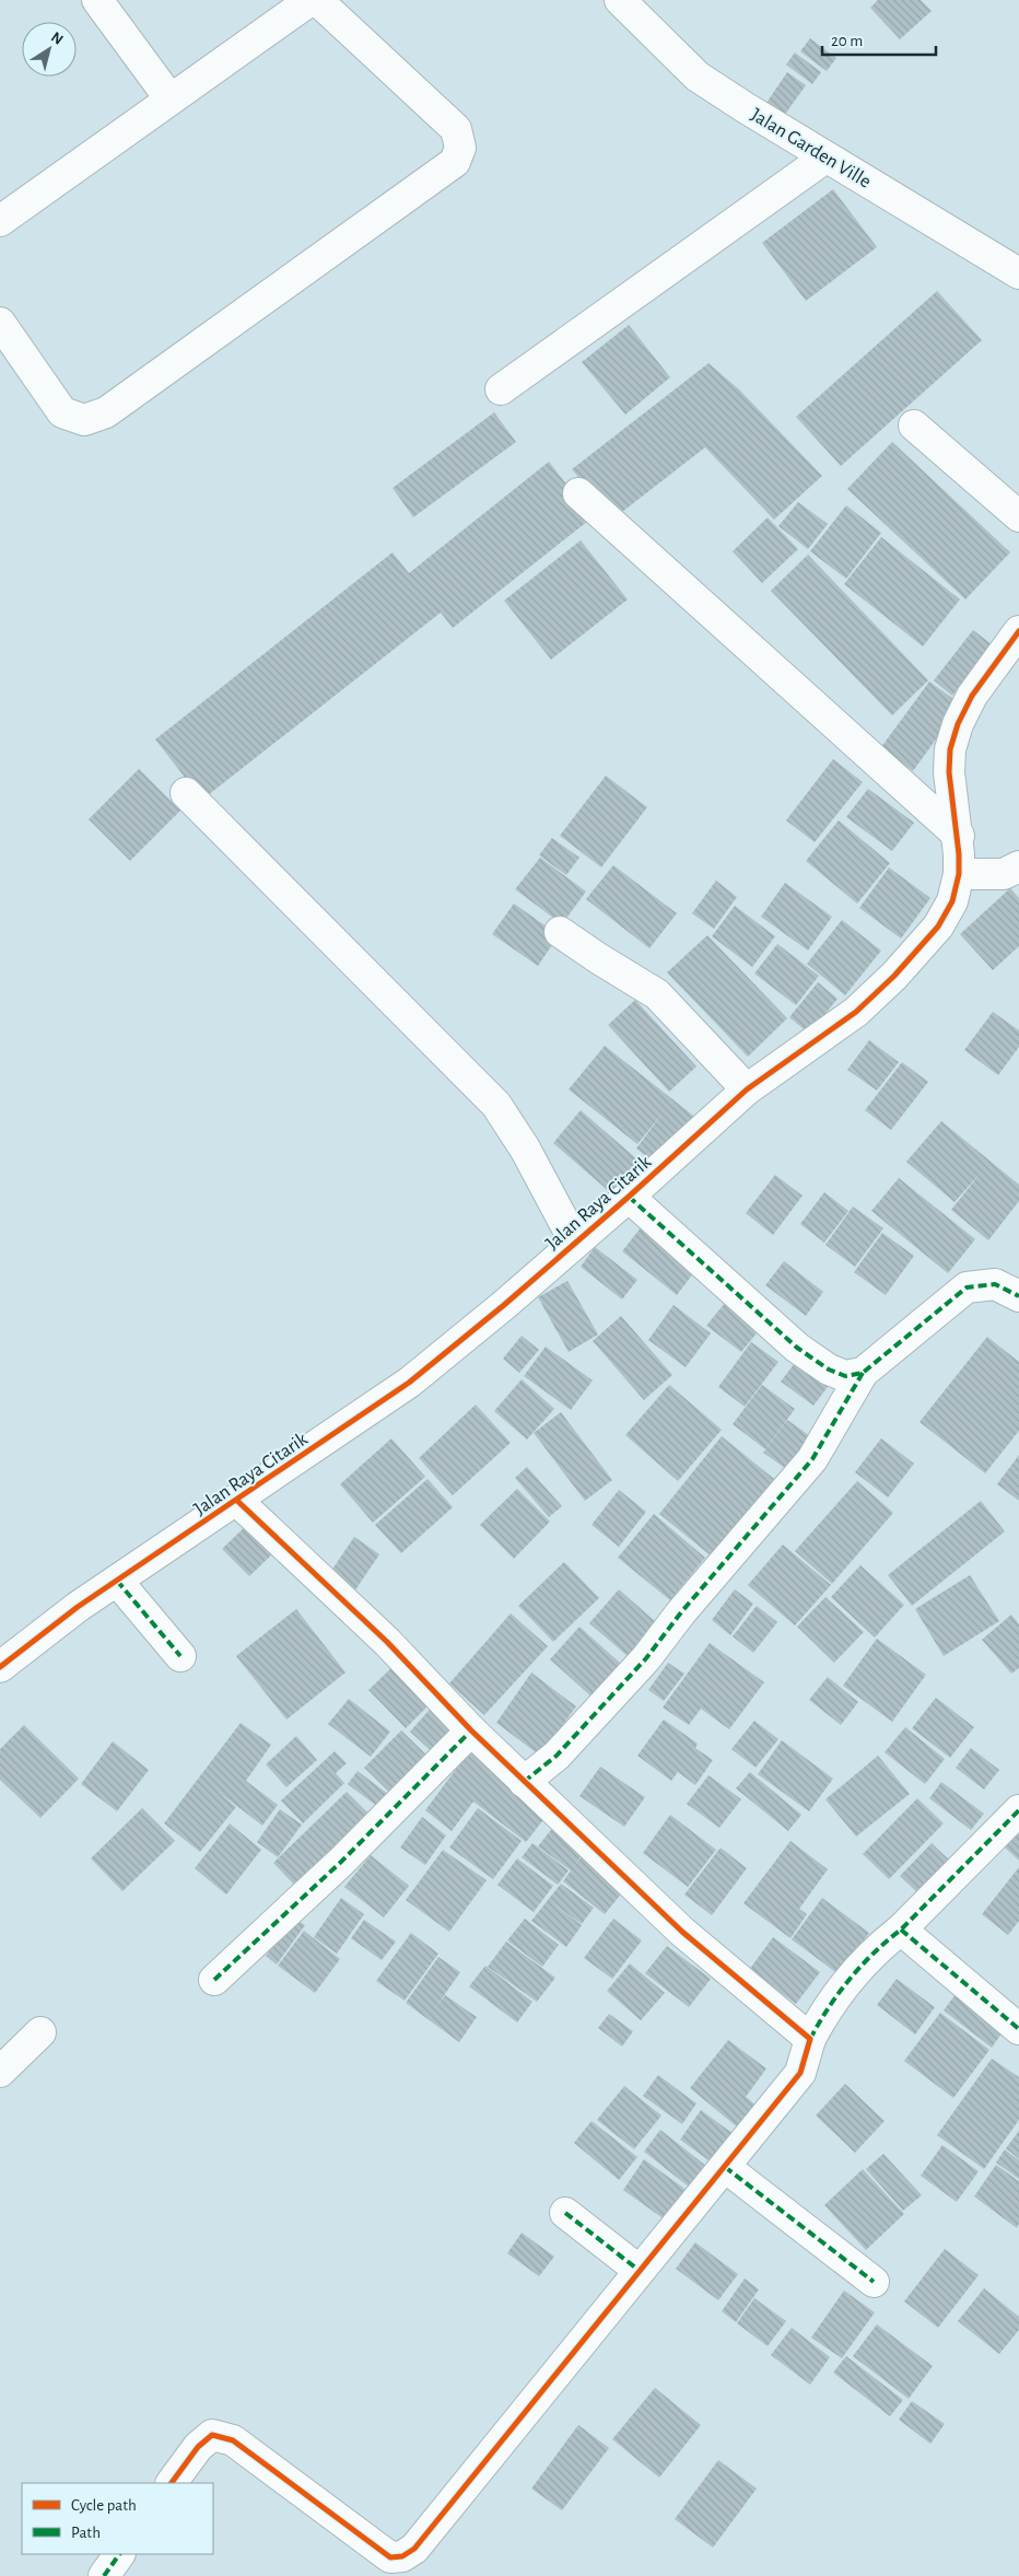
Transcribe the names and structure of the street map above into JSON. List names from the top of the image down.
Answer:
{
  "streets": {
    "street": ["Jalan Garden Ville", "Jalan Raya Citarik"]
  },
  "legend": ["Cycle path", "Path"],
  "scale_bar": "20 m",
  "north": "top right"
}
